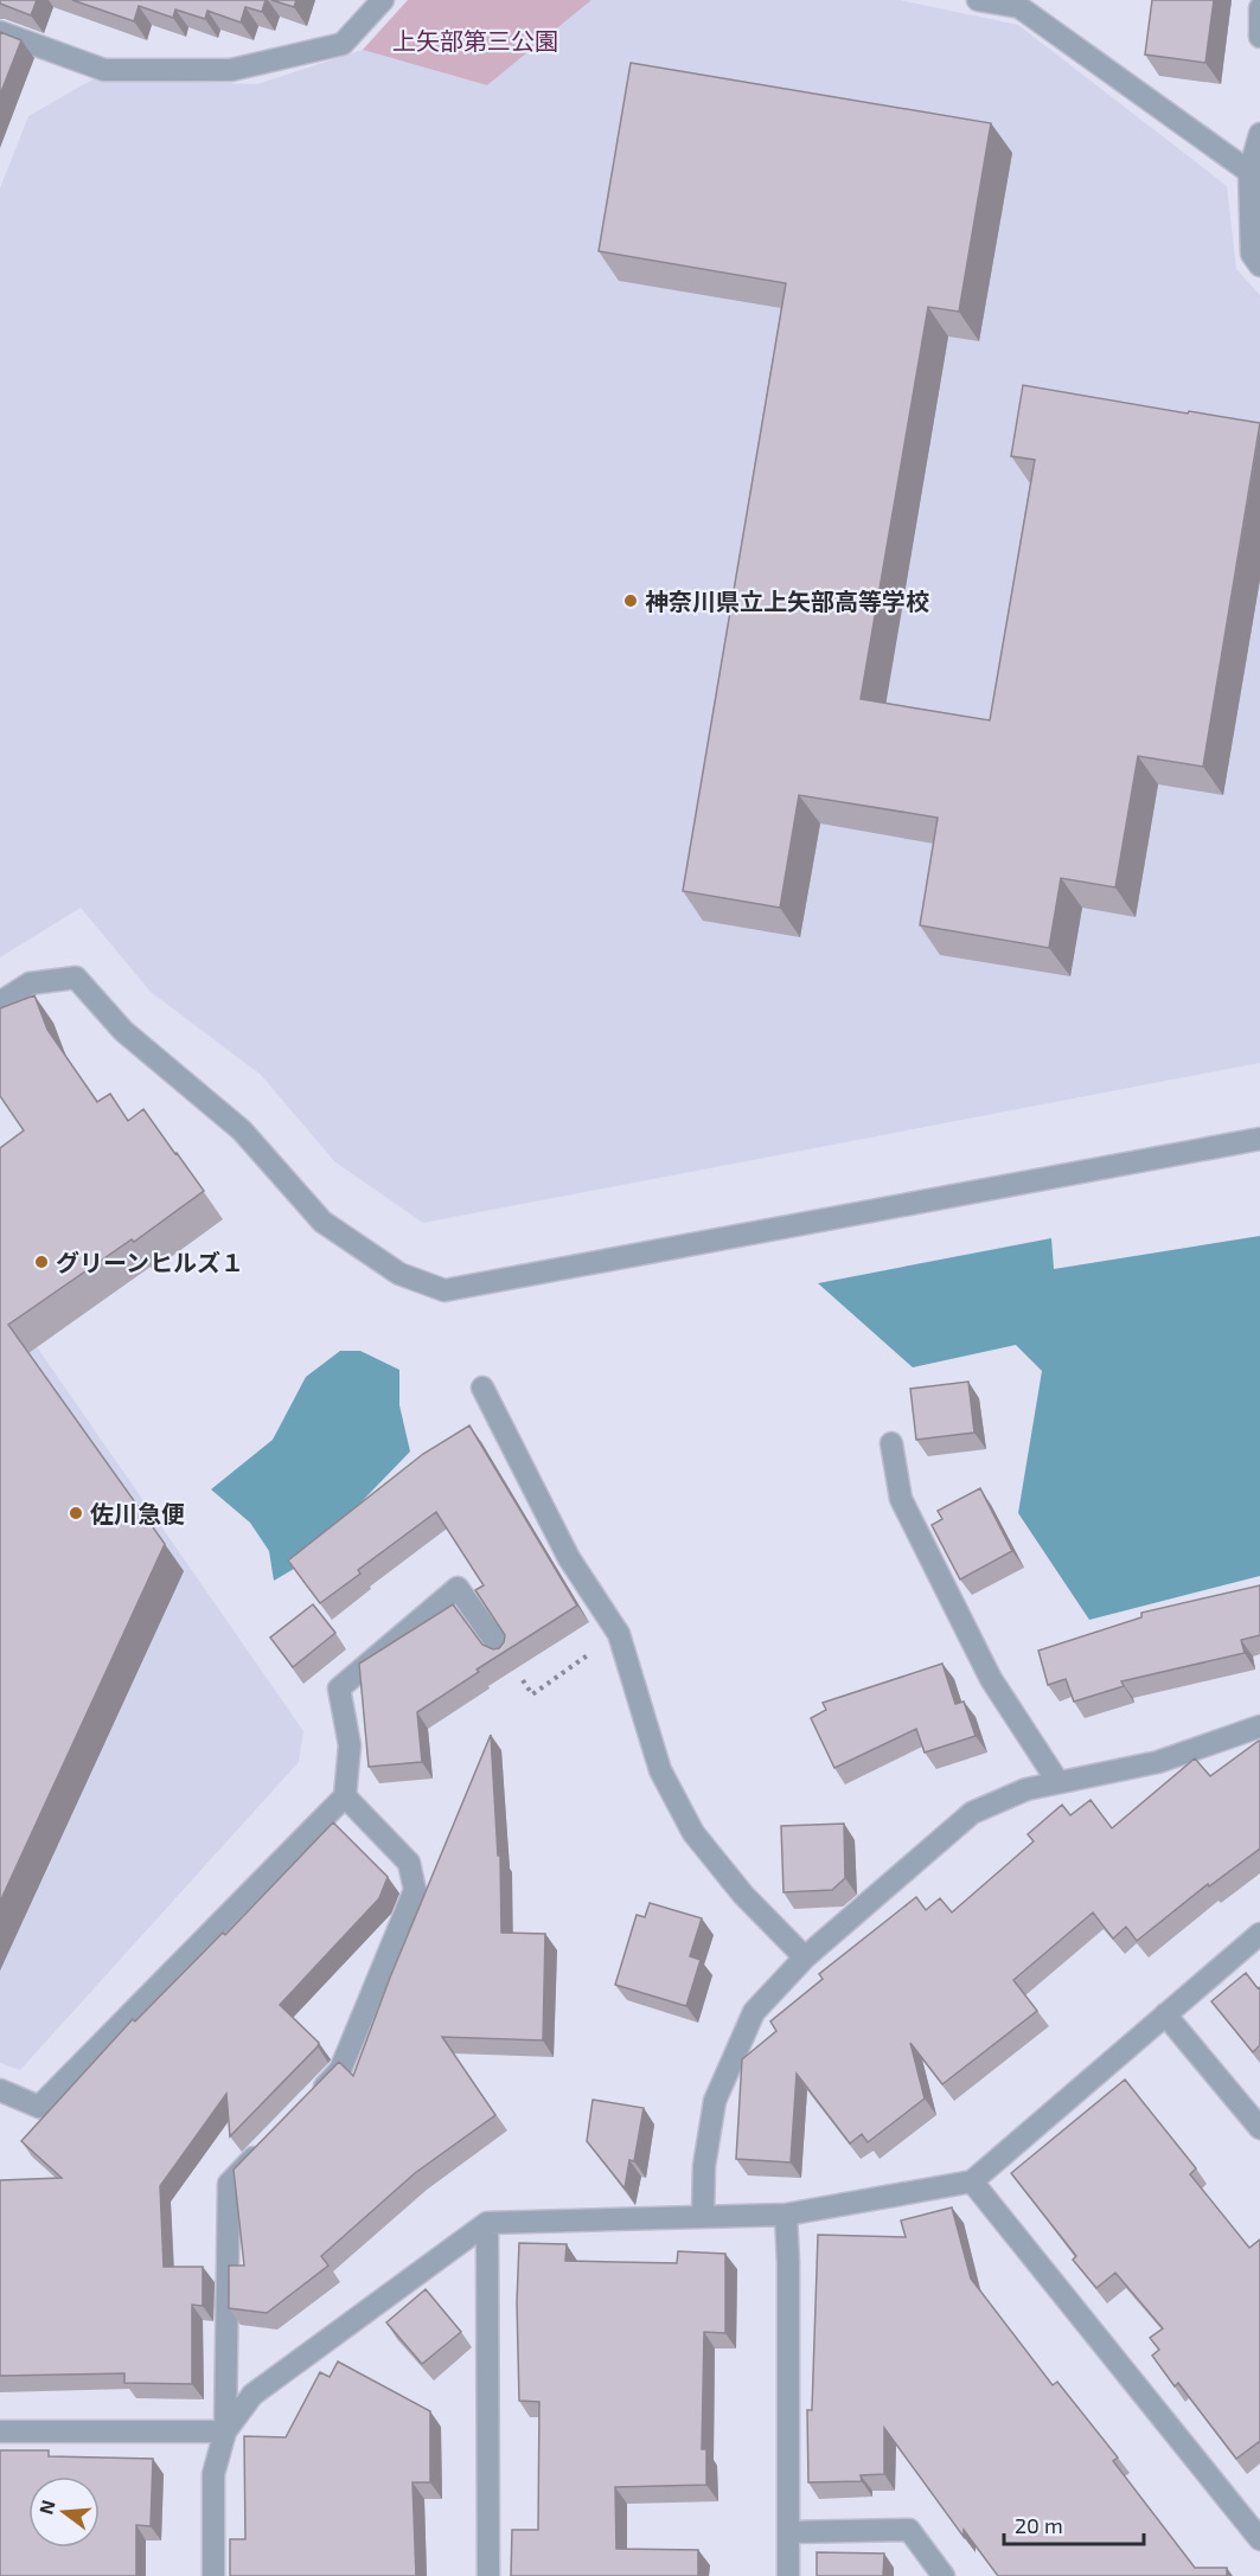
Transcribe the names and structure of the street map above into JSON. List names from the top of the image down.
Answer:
{
  "parks": ["上矢部第三公園"],
  "places": ["神奈川県立上矢部高等学校", "グリーンヒルズ１", "佐川急便"],
  "scale_bar": "20 m",
  "north": "left"
}
